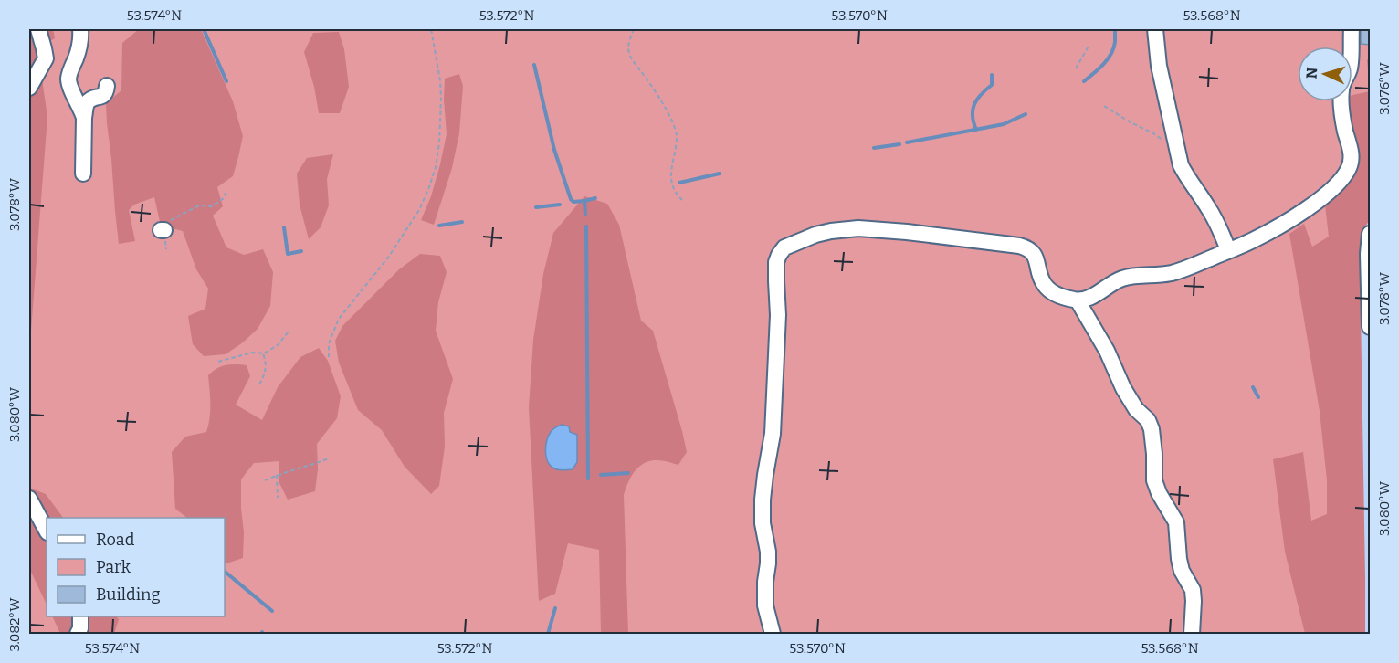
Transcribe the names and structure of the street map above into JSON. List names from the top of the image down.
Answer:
{
  "legend": ["Road", "Park", "Building"],
  "north": "left",
  "coordinates": [
    "53.574°N",
    "53.572°N",
    "53.570°N",
    "53.568°N",
    "3.076°W",
    "3.078°W",
    "3.080°W",
    "3.082°W"
  ]
}
